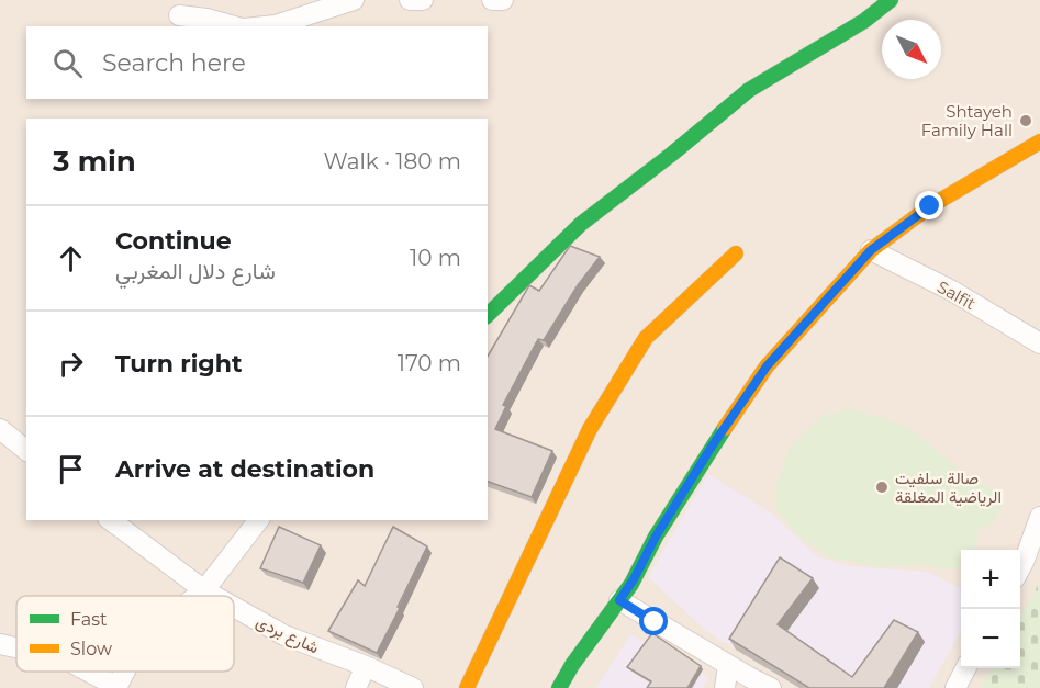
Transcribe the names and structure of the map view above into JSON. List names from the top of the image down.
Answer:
{
  "streets": {
    "street": ["Salfit", "شارع بردى"]
  },
  "places": ["Shtayeh Family Hall", "صالة سلفيت الرياضية المغلقة"],
  "legend": ["Fast", "Slow"],
  "north": "bottom right",
  "page": {
    "search": "Search here",
    "heading": ["3 min", "Walk · 180 m"],
    "list": [
      ["Continue", "شارع دلال المغربي", "10 m"],
      ["Turn right", "170 m"],
      "Arrive at destination"
    ],
    "map_buttons": ["+", "−"]
  }
}
